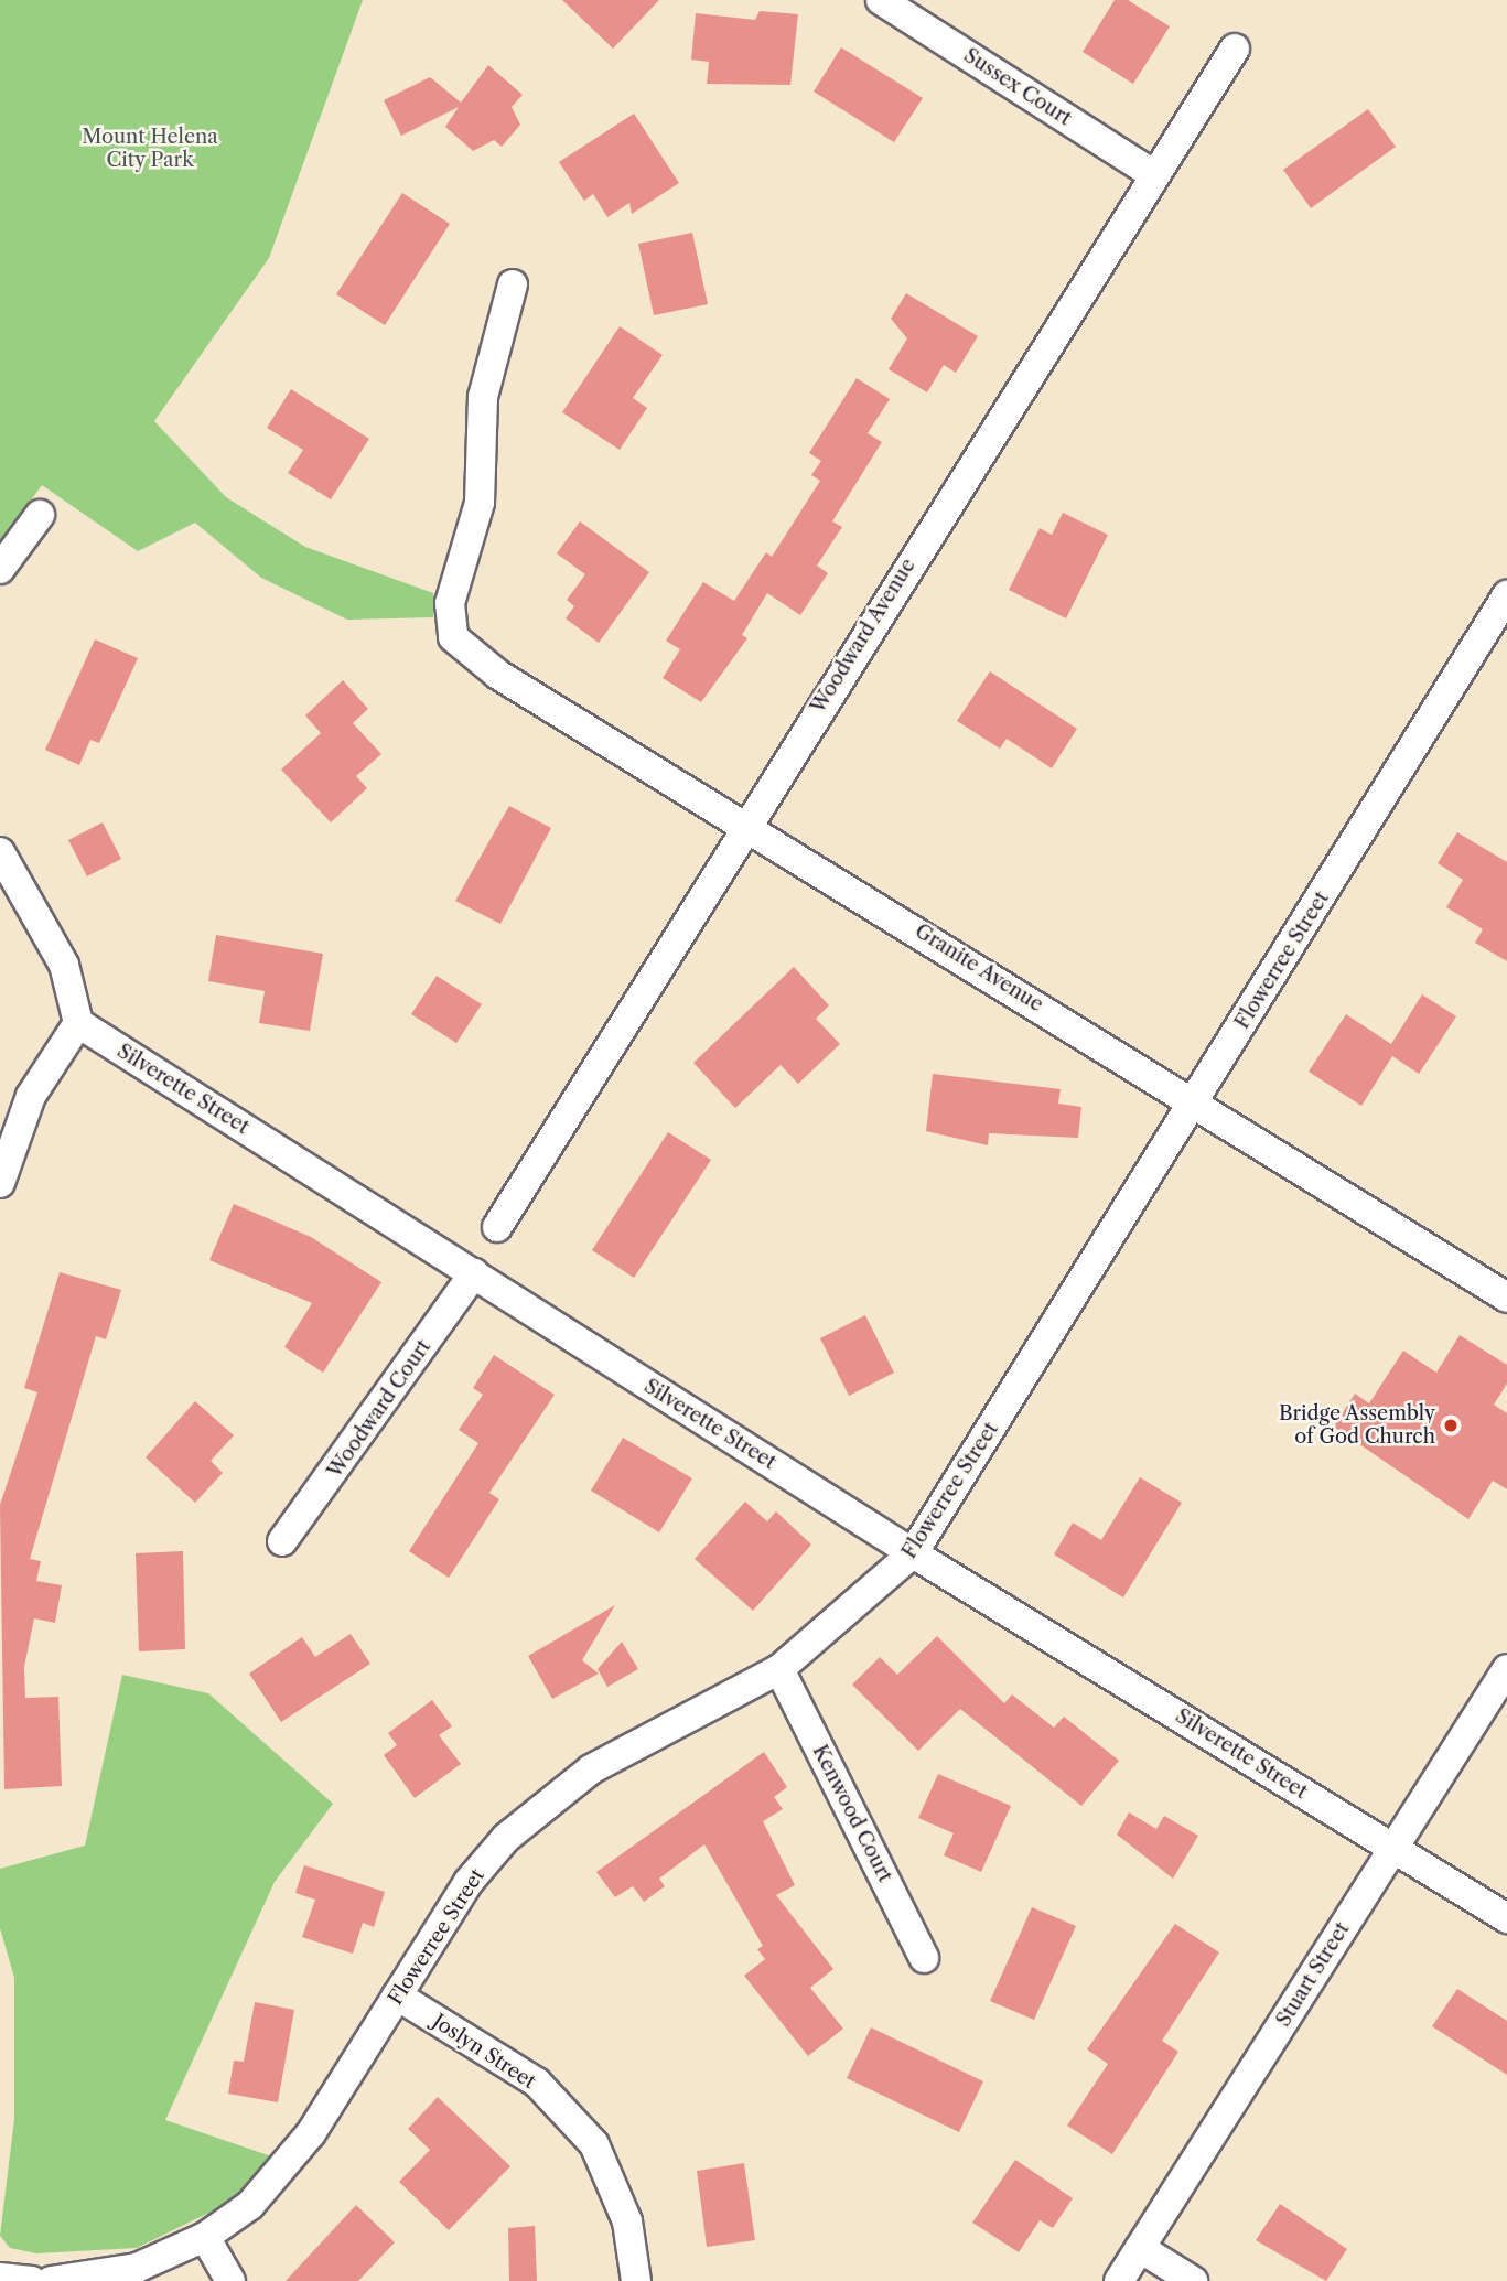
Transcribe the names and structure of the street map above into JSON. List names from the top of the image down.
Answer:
{
  "streets": {
    "street": [
      "Sussex Court",
      "Woodward Avenue",
      "Flowerree Street",
      "Granite Avenue",
      "Silverette Street",
      "Woodward Court",
      "Kenwood Court",
      "Stuart Street",
      "Joslyn Street"
    ]
  },
  "crossings": [
    ["Sussex Court", "Woodward Avenue"],
    ["Woodward Avenue", "Granite Avenue"],
    ["Flowerree Street", "Granite Avenue"],
    ["Flowerree Street", "Silverette Street"],
    ["Flowerree Street", "Kenwood Court"],
    ["Flowerree Street", "Joslyn Street"],
    ["Silverette Street", "Woodward Court"],
    ["Silverette Street", "Stuart Street"]
  ],
  "parks": ["Mount Helena City Park"],
  "places": ["Bridge Assembly of God Church"]
}
